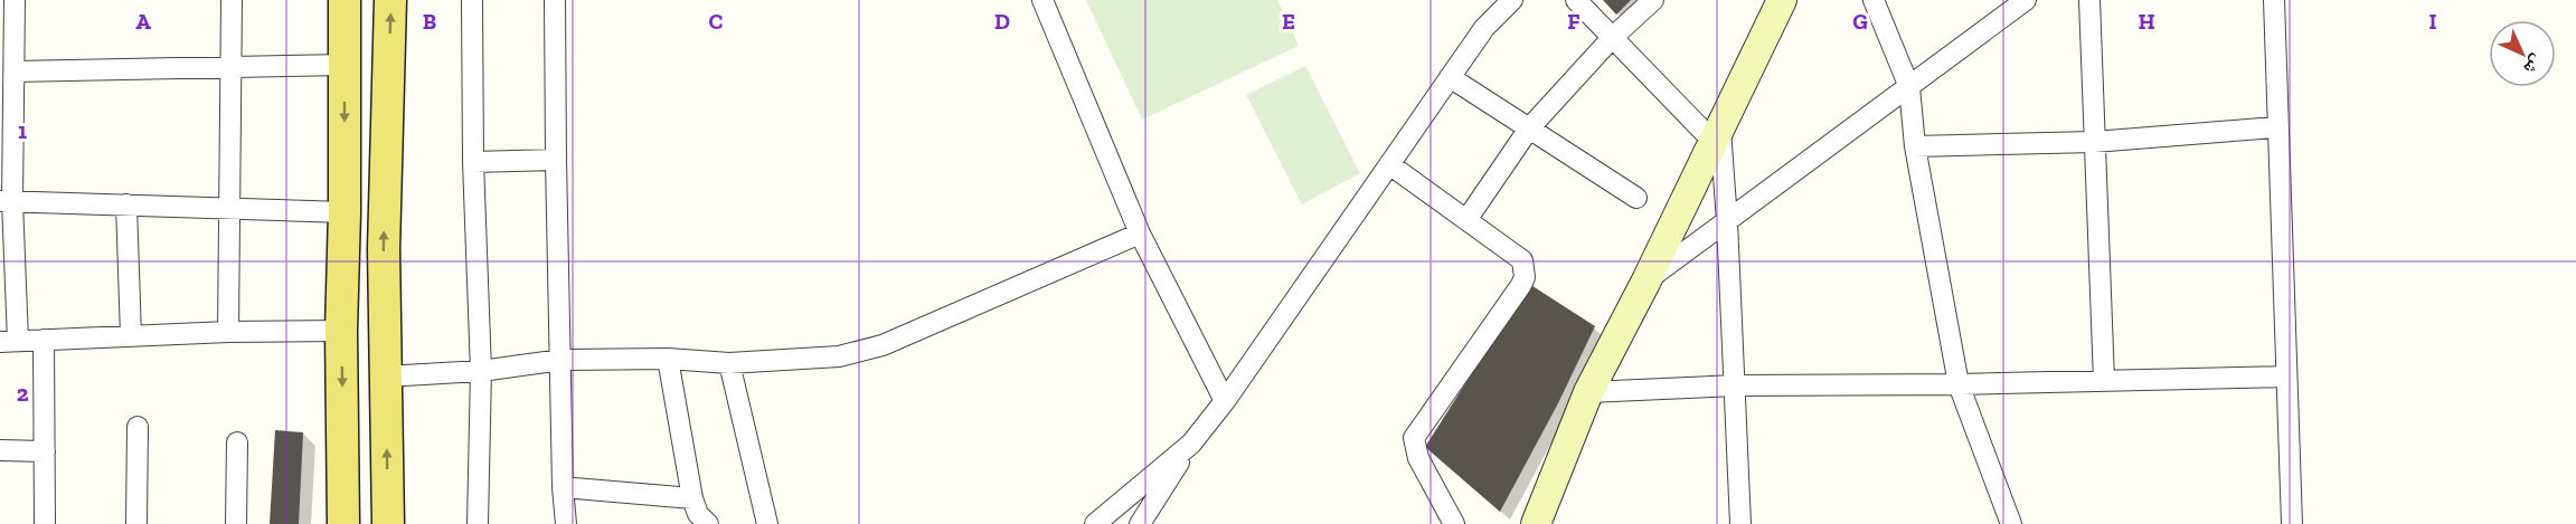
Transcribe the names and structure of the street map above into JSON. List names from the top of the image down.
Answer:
{
  "north": "bottom right",
  "grid": {
    "columns": [
      "A",
      "B",
      "C",
      "D",
      "E",
      "F",
      "G",
      "H",
      "I"
    ],
    "rows": ["1", "2"]
  }
}
